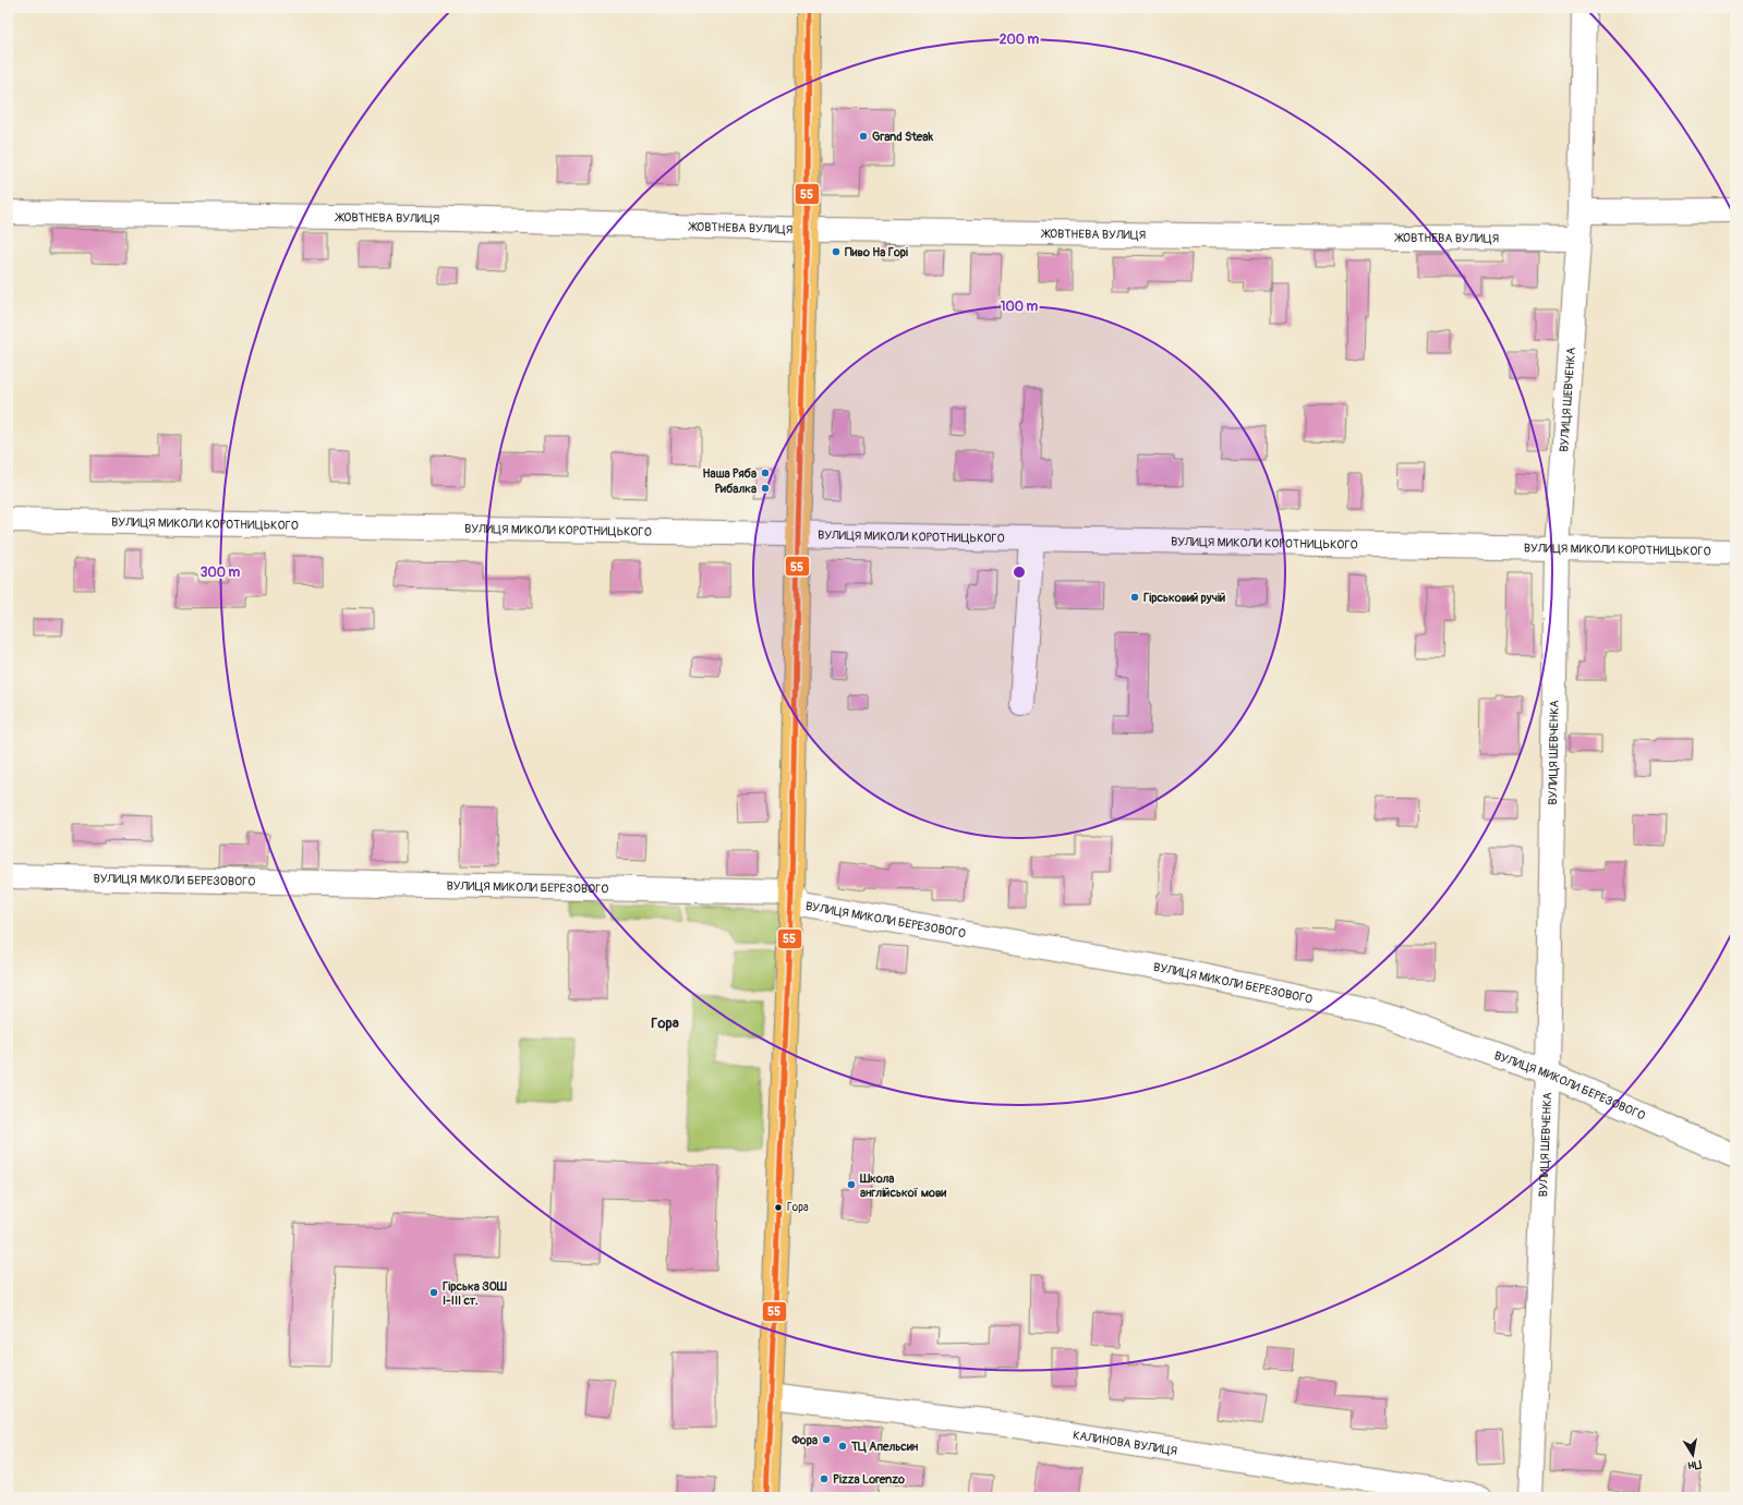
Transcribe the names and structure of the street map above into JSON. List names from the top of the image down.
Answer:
{
  "streets": {
    "street": [
      "ЖОВТНЕВА ВУЛИЦЯ",
      "ВУЛИЦЯ ШЕВЧЕНКА",
      "ВУЛИЦЯ МИКОЛИ КОРОТНИЦЬКОГО",
      "ВУЛИЦЯ МИКОЛИ БЕРЕЗОВОГО",
      "КАЛИНОВА ВУЛИЦЯ"
    ]
  },
  "crossings": [
    ["ЖОВТНЕВА ВУЛИЦЯ", "ВУЛИЦЯ ШЕВЧЕНКА"],
    ["ВУЛИЦЯ ШЕВЧЕНКА", "ВУЛИЦЯ МИКОЛИ КОРОТНИЦЬКОГО"],
    ["ВУЛИЦЯ ШЕВЧЕНКА", "ВУЛИЦЯ МИКОЛИ БЕРЕЗОВОГО"]
  ],
  "districts": ["Гора"],
  "places": [
    "Grand Steak",
    "Пиво На Горі",
    "Наша Ряба",
    "Рибалка",
    "Гірськовий ручій",
    "Школа англійської мови",
    "Гора",
    "Гірська ЗОШ І-ІІІ ст.",
    "Фора",
    "ТЦ Апельсин",
    "Pizza Lorenzo"
  ],
  "lines": ["transit line 55"],
  "north": "bottom",
  "rings": ["200 m", "100 m", "300 m"]
}
